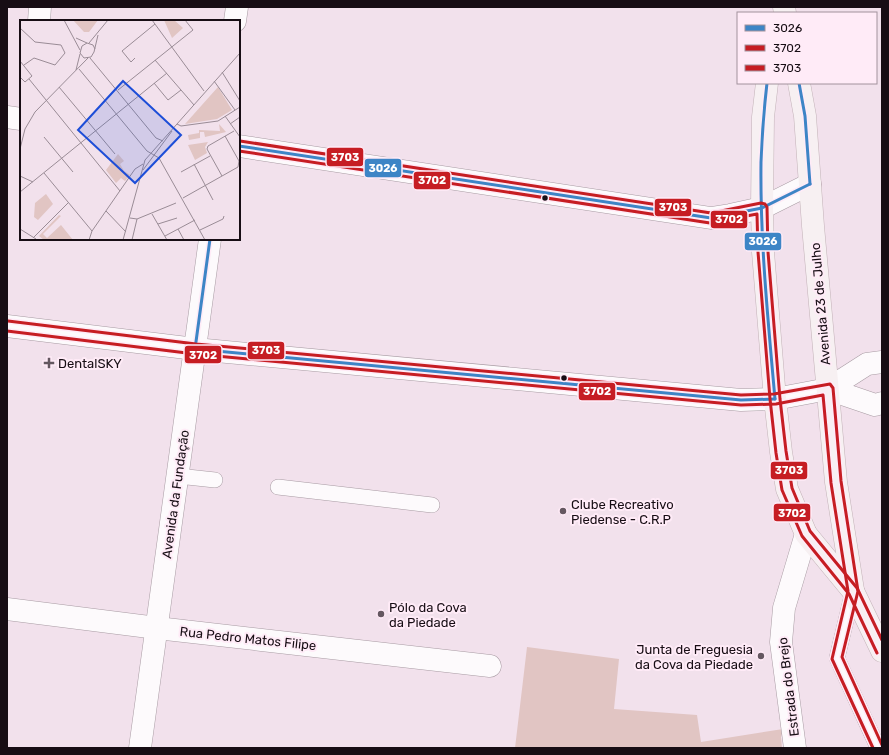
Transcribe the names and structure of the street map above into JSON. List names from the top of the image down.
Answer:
{
  "streets": {
    "main road": ["Avenida 23 de Julho"],
    "street": ["Avenida da Fundação", "Rua Pedro Matos Filipe", "Estrada do Brejo"]
  },
  "crossings": [
    ["Avenida 23 de Julho", "Estrada do Brejo"],
    ["Avenida da Fundação", "Rua Pedro Matos Filipe"]
  ],
  "places": {
    "health": ["DentalSKY"],
    "other": ["Clube Recreativo Piedense - C.R.P", "Pólo da Cova da Piedade", "Junta de Freguesia da Cova da Piedade"]
  },
  "lines": ["transit line 3026", "transit line 3703", "transit line 3702"],
  "legend": ["3026", "3702", "3703"]
}
